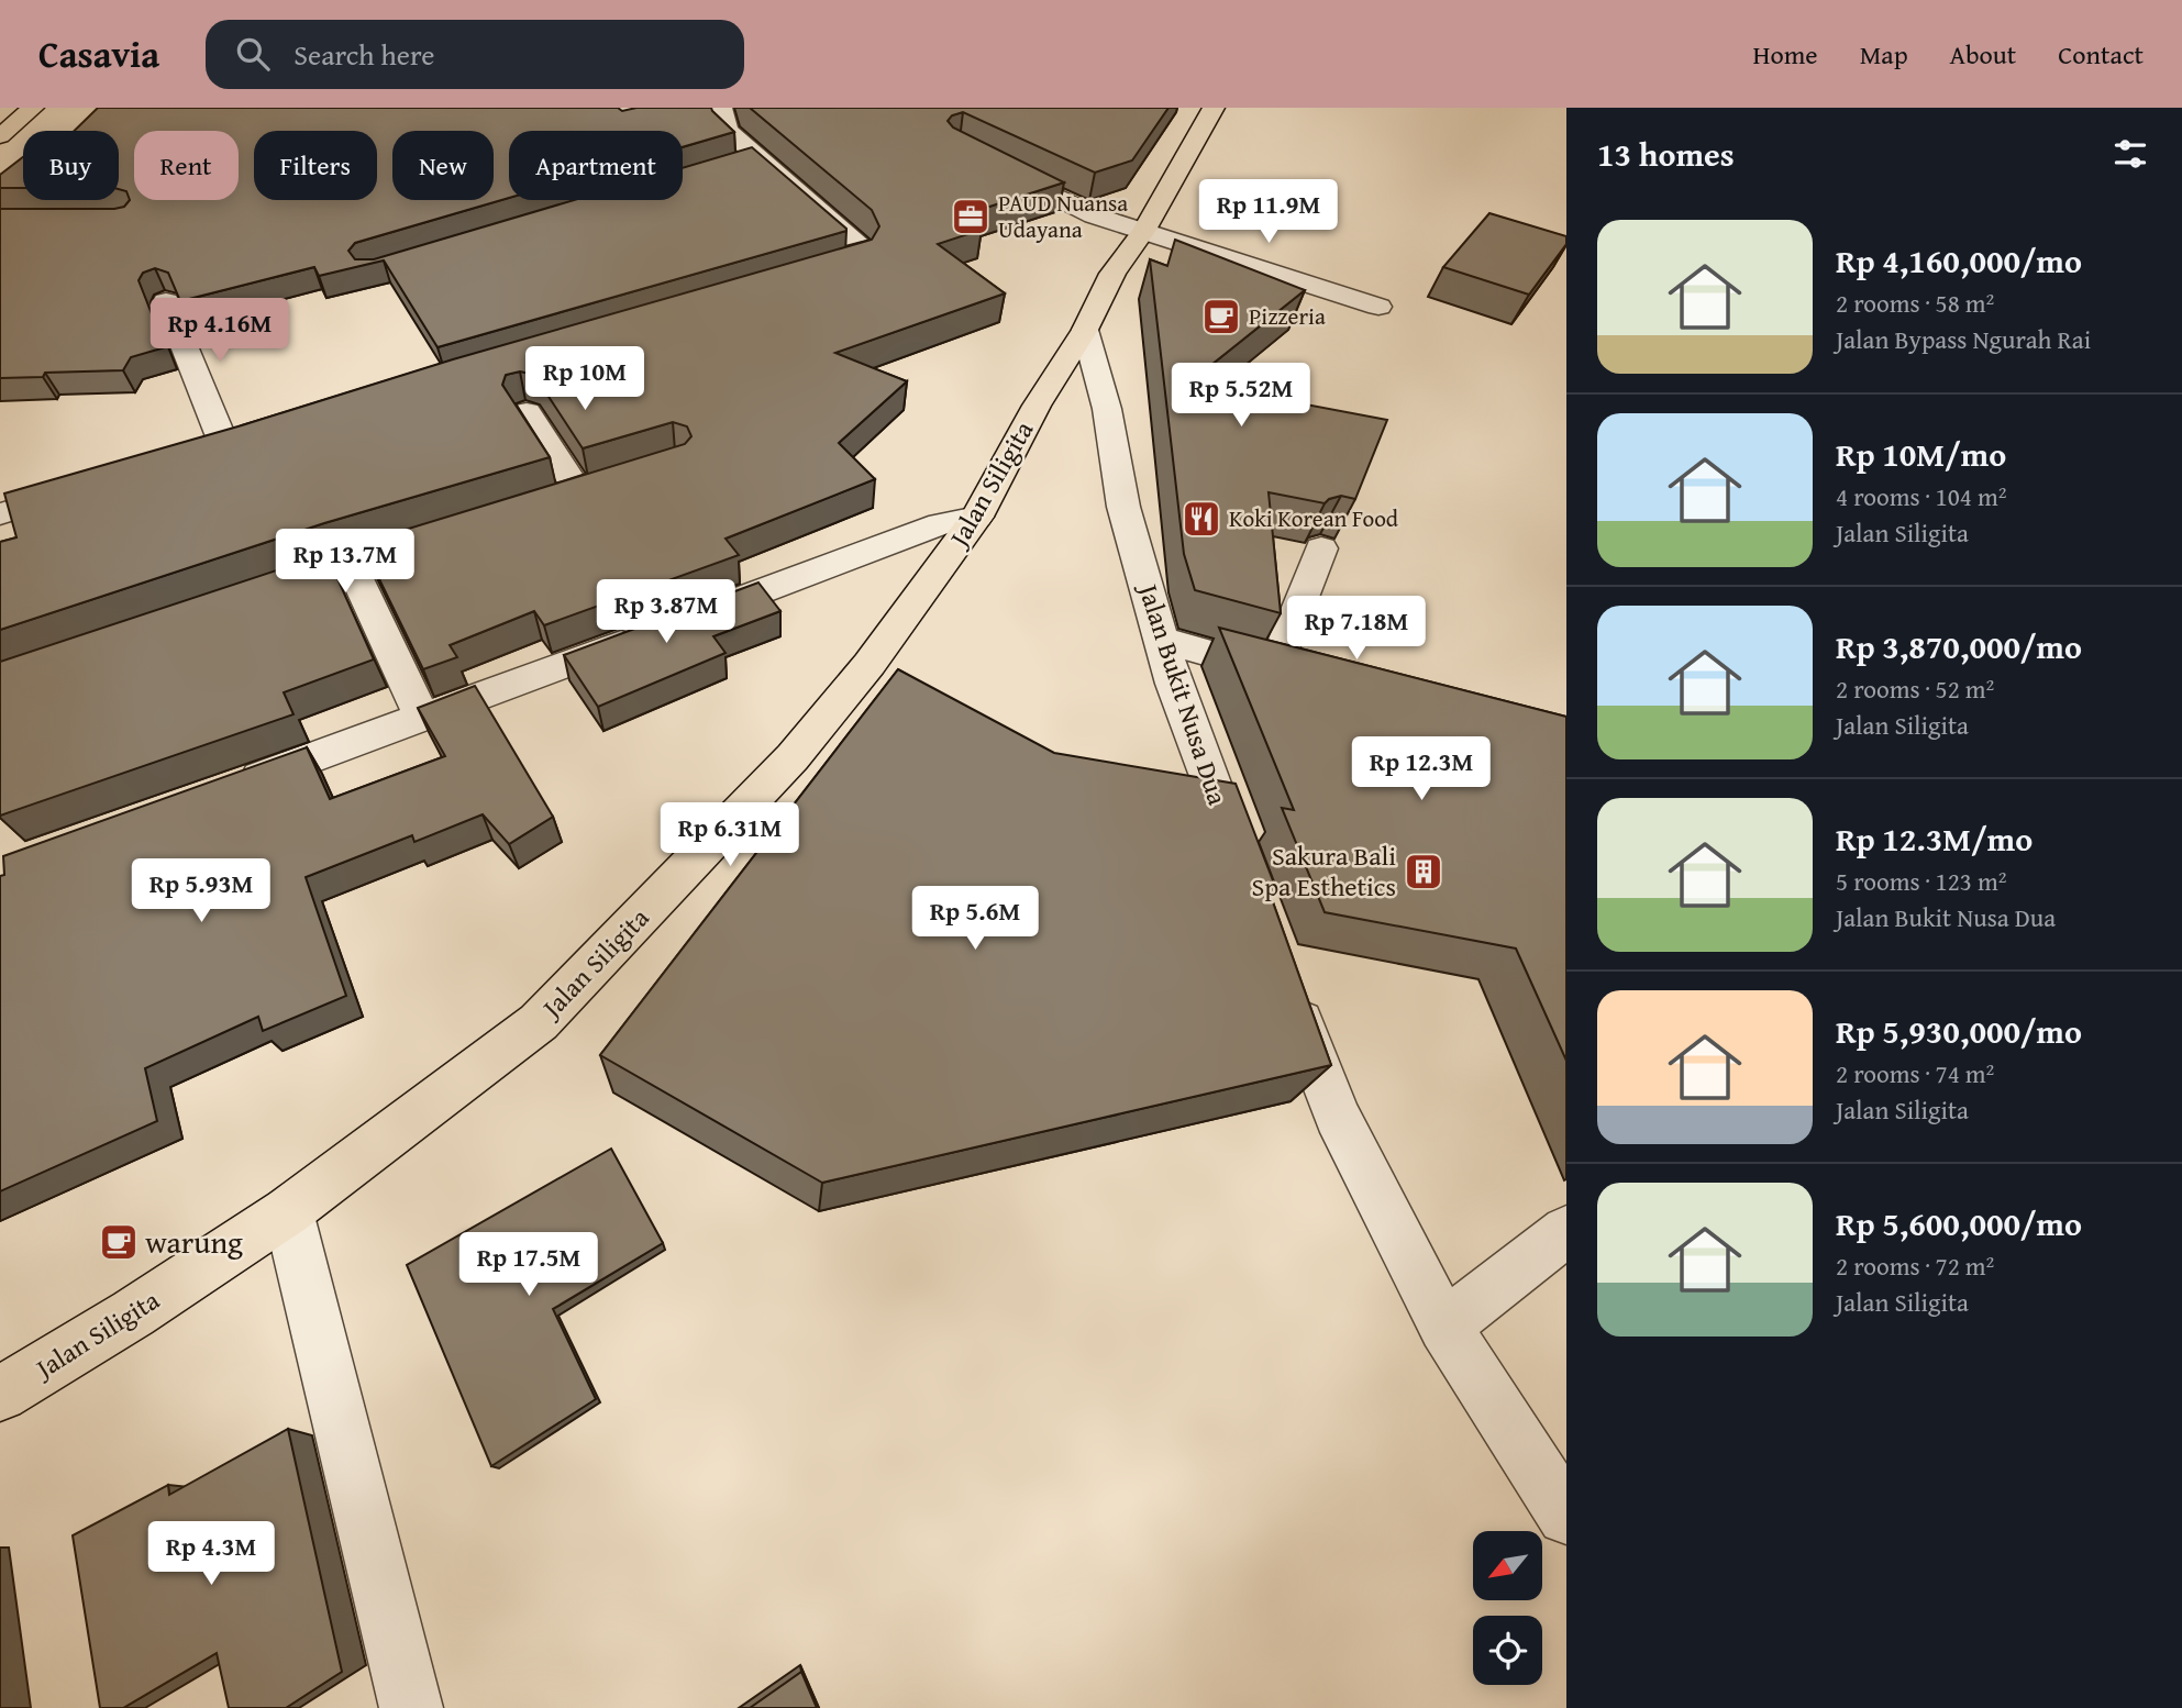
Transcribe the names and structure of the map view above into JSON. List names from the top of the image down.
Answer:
{
  "streets": {
    "main road": ["Jalan Siligita"],
    "street": ["Jalan Bukit Nusa Dua"]
  },
  "crossings": [
    ["Jalan Siligita", "Jalan Bukit Nusa Dua"]
  ],
  "places": {
    "office": ["PAUD Nuansa Udayana"],
    "cafe": ["Pizzeria", "warung"],
    "restaurant": ["Koki Korean Food"],
    "building": ["Sakura Bali Spa Esthetics"]
  },
  "north": "bottom left",
  "page": {
    "header": "Casavia",
    "search": "Search here",
    "nav": [
      "Home",
      "Map",
      "About",
      "Contact"
    ],
    "heading": "13 homes",
    "chip": [
      "Buy",
      "Rent",
      "Filters",
      "New",
      "Apartment"
    ],
    "price": [
      "Rp 11.9M",
      "Rp 4.16M",
      "Rp 10M",
      "Rp 5.52M",
      "Rp 13.7M",
      "Rp 3.87M",
      "Rp 7.18M",
      "Rp 12.3M",
      "Rp 6.31M",
      "Rp 5.93M",
      "Rp 5.6M",
      "Rp 17.5M",
      "Rp 4.3M"
    ],
    "list": [
      {
        "name": "Rp 4,160,000/mo",
        "note": "2 rooms · 58 m² · Jalan Bypass Ngurah Rai"
      },
      {
        "name": "Rp 10M/mo",
        "note": "4 rooms · 104 m² · Jalan Siligita"
      },
      {
        "name": "Rp 3,870,000/mo",
        "note": "2 rooms · 52 m² · Jalan Siligita"
      },
      {
        "name": "Rp 12.3M/mo",
        "note": "5 rooms · 123 m² · Jalan Bukit Nusa Dua"
      },
      {
        "name": "Rp 5,930,000/mo",
        "note": "2 rooms · 74 m² · Jalan Siligita"
      },
      {
        "name": "Rp 5,600,000/mo",
        "note": "2 rooms · 72 m² · Jalan Siligita"
      }
    ]
  }
}
